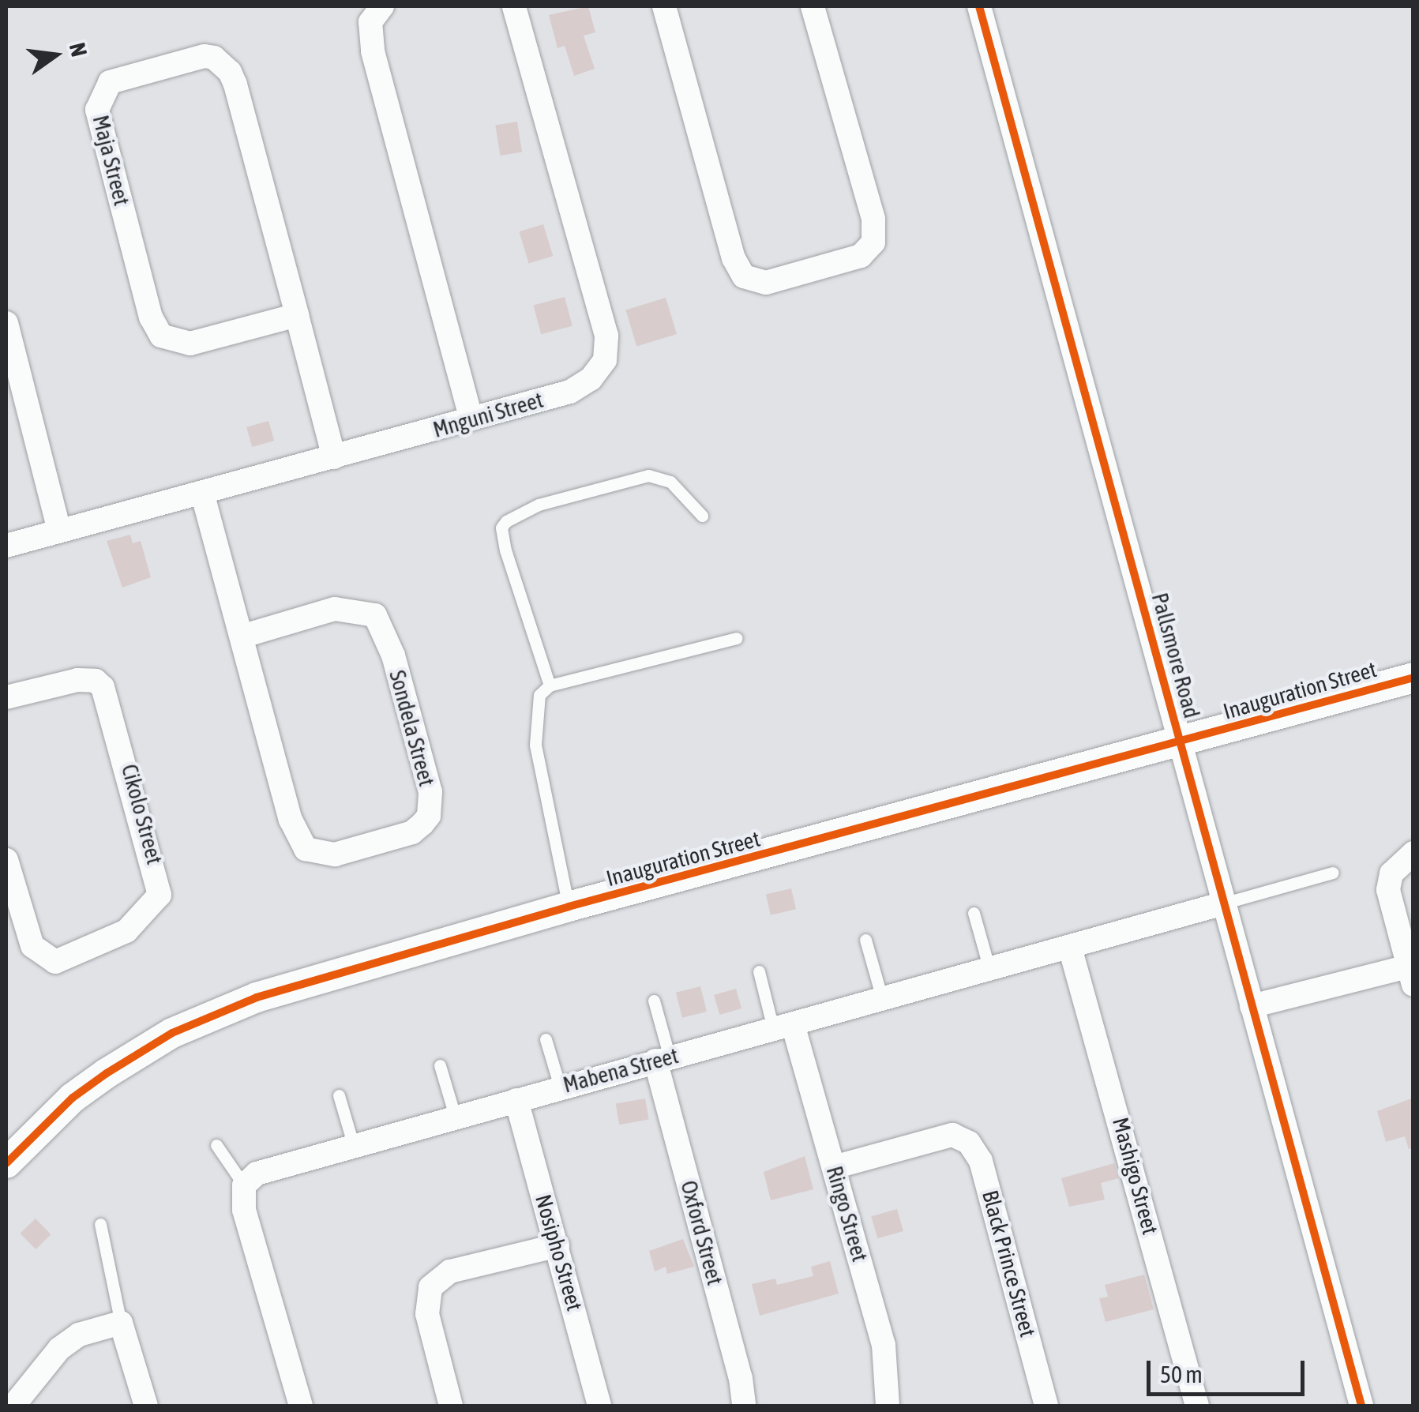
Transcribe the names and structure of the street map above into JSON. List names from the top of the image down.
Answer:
{
  "streets": {
    "street": [
      "Maja Street",
      "Mnguni Street",
      "Pallsmore Road",
      "Inauguration Street",
      "Sondela Street",
      "Cikolo Street",
      "Mabena Street",
      "Mashigo Street",
      "Ringo Street",
      "Oxford Street",
      "Nosipho Street",
      "Black Prince Street"
    ]
  },
  "crossings": [
    ["Maja Street", "Mnguni Street"],
    ["Mnguni Street", "Sondela Street"],
    ["Pallsmore Road", "Inauguration Street"],
    ["Pallsmore Road", "Mabena Street"],
    ["Mabena Street", "Mashigo Street"],
    ["Mabena Street", "Ringo Street"],
    ["Mabena Street", "Oxford Street"],
    ["Mabena Street", "Nosipho Street"],
    ["Ringo Street", "Black Prince Street"]
  ],
  "scale_bar": "50 m",
  "north": "right"
}
